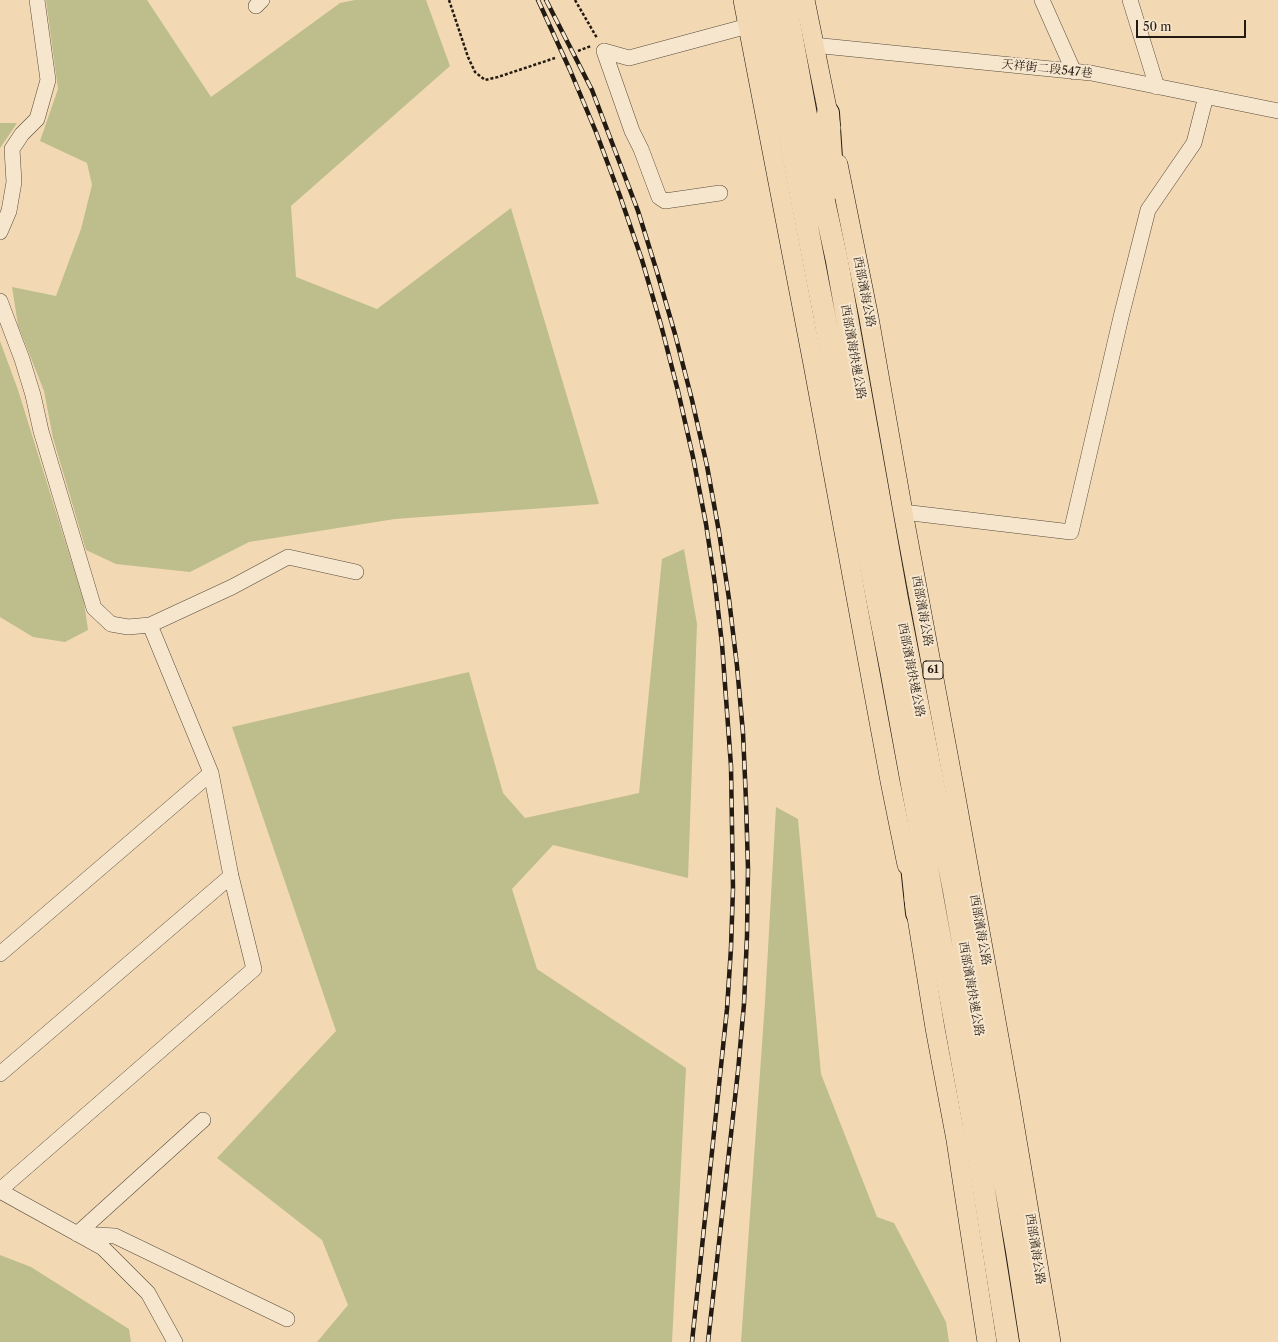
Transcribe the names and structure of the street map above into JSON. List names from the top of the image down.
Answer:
{
  "streets": {
    "highway": ["西部濱海快速公路", "61"],
    "main road": ["西部濱海公路"],
    "street": ["天祥街二段547巷"]
  },
  "crossings": [
    ["天祥街二段547巷", "西部濱海公路"]
  ],
  "scale_bar": "50 m"
}
